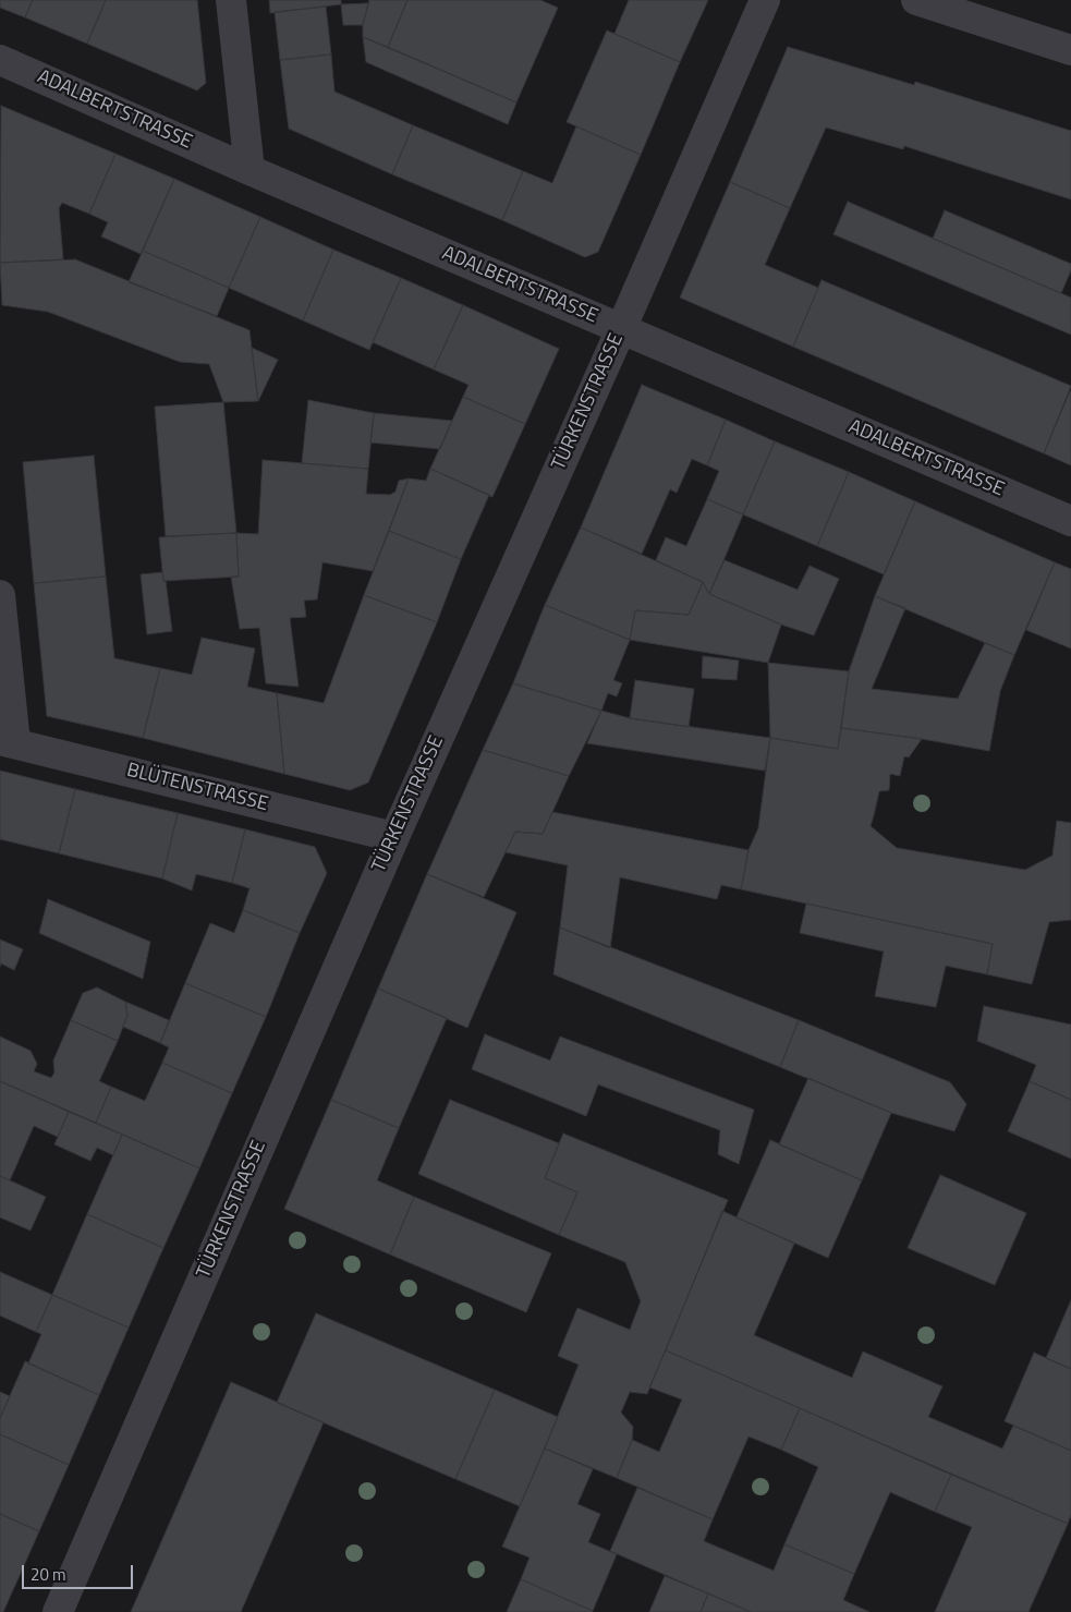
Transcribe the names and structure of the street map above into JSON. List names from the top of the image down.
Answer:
{
  "streets": {
    "street": ["ADALBERTSTRASSE", "TÜRKENSTRASSE", "BLÜTENSTRASSE"]
  },
  "crossings": [
    ["ADALBERTSTRASSE", "TÜRKENSTRASSE"],
    ["TÜRKENSTRASSE", "BLÜTENSTRASSE"]
  ],
  "scale_bar": "20 m"
}
